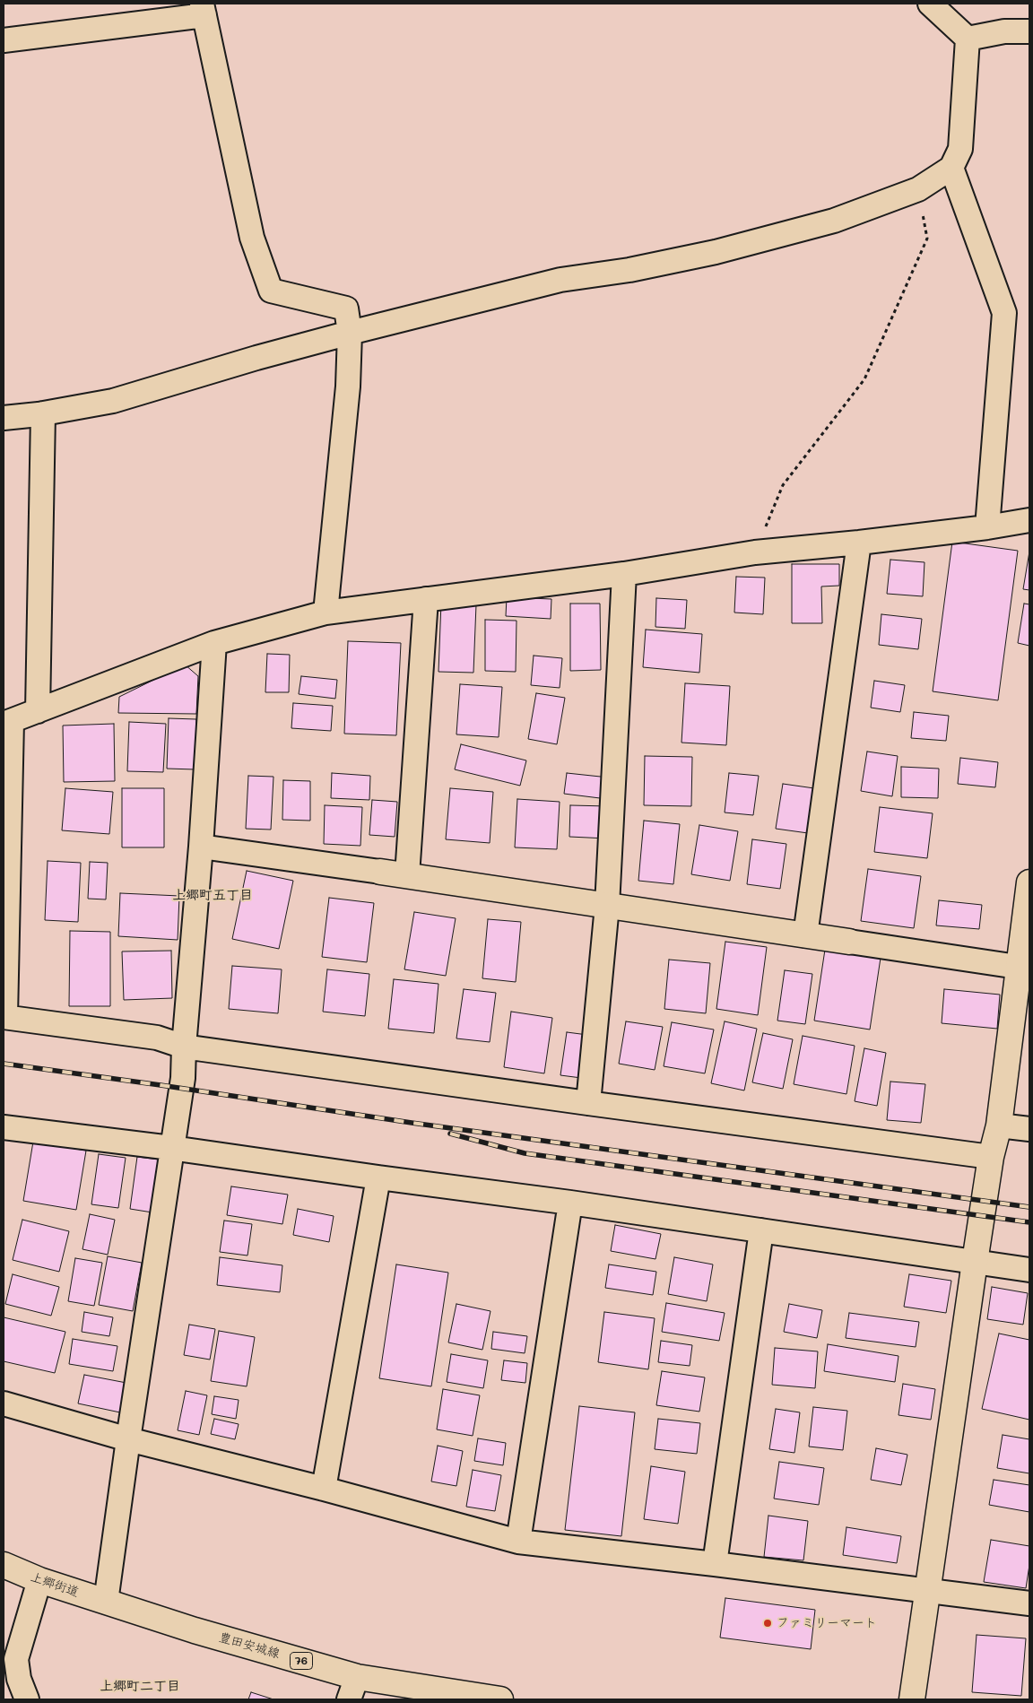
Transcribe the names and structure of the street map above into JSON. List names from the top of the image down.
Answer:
{
  "streets": {
    "street": ["上郷街道", "豊田安城線", "76"]
  },
  "crossings": [
    ["上郷街道", "豊田安城線"]
  ],
  "districts": ["上郷町五丁目", "上郷町二丁目"],
  "places": ["ファミリーマート"]
}
